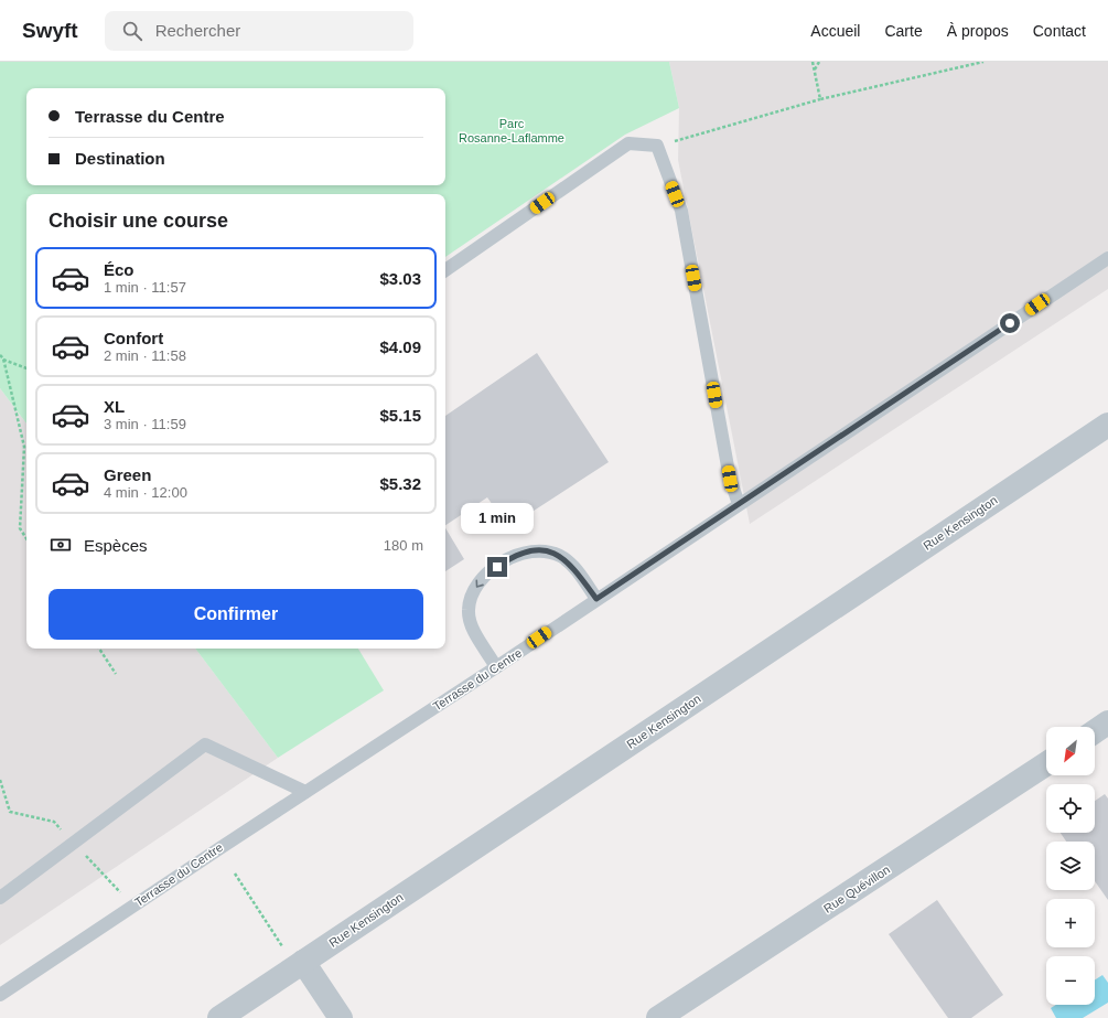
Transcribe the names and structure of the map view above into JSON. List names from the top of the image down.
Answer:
{
  "streets": {
    "street": ["Rue Kensington", "Rue Quévillon"],
    "lane": ["Terrasse du Centre"]
  },
  "parks": ["Parc Rosanne-Laflamme"],
  "north": "bottom left",
  "page": {
    "header": "Swyft",
    "search": "Rechercher",
    "nav": [
      "Accueil",
      "Carte",
      "À propos",
      "Contact"
    ],
    "banner": ["Terrasse du Centre", "Destination"],
    "heading": "Choisir une course",
    "list": [
      {
        "name": "Éco",
        "note": "1 min · 11:57",
        "value": "$3.03"
      },
      {
        "name": "Confort",
        "note": "2 min · 11:58",
        "value": "$4.09"
      },
      {
        "name": "XL",
        "note": "3 min · 11:59",
        "value": "$5.15"
      },
      {
        "name": "Green",
        "note": "4 min · 12:00",
        "value": "$5.32"
      }
    ],
    "bubble": "1 min",
    "pay": ["Espèces", "180 m"],
    "buttons": "Confirmer",
    "map_buttons": ["+", "−"]
  }
}
